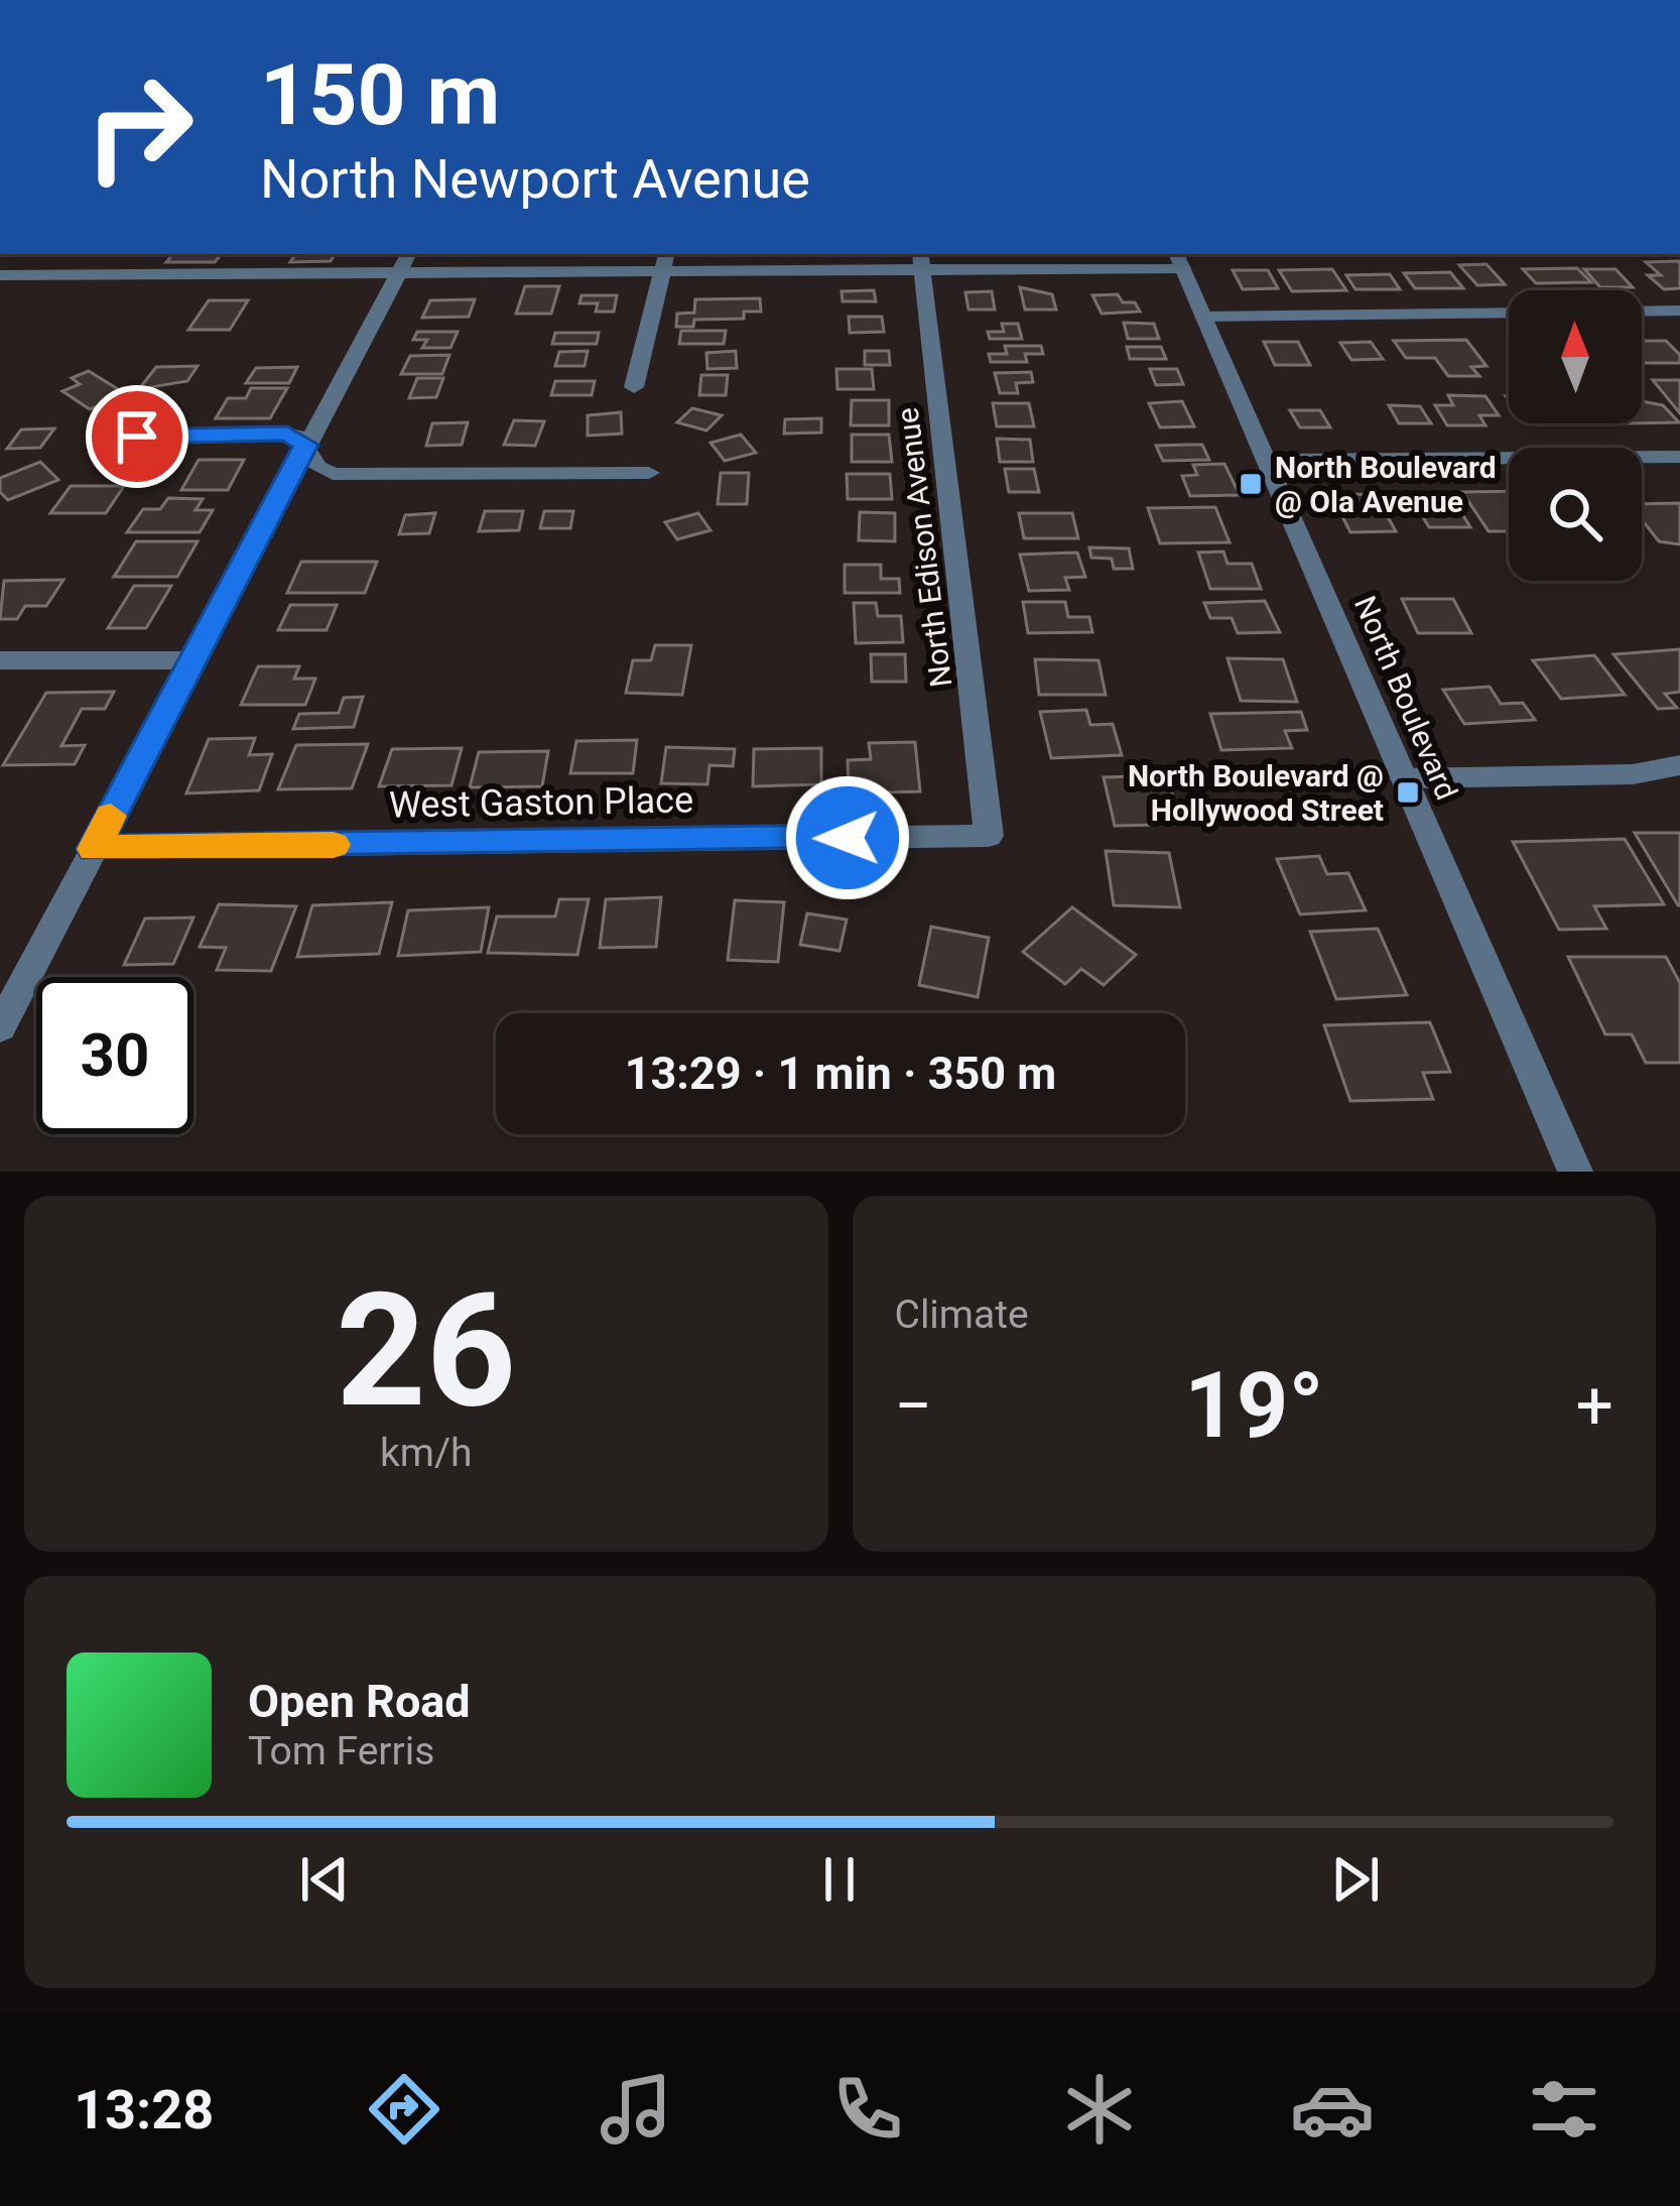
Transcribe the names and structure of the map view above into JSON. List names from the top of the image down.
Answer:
{
  "streets": {
    "street": ["North Edison Avenue", "North Boulevard", "West Gaston Place"]
  },
  "crossings": [
    ["North Edison Avenue", "West Gaston Place"]
  ],
  "places": {
    "transit": ["North Boulevard @ Ola Avenue", "North Boulevard @ Hollywood Street"]
  },
  "north": "top",
  "page": {
    "turn": ["150 m", "North Newport Avenue"],
    "limit": "30",
    "trip": "13:29 · 1 min · 350 m",
    "tile": [
      ["26", "km/h"],
      "Climate"
    ],
    "heat": ["−", "19°", "+"],
    "song": ["Open Road", "Tom Ferris"],
    "tabs": "13:28"
  }
}
